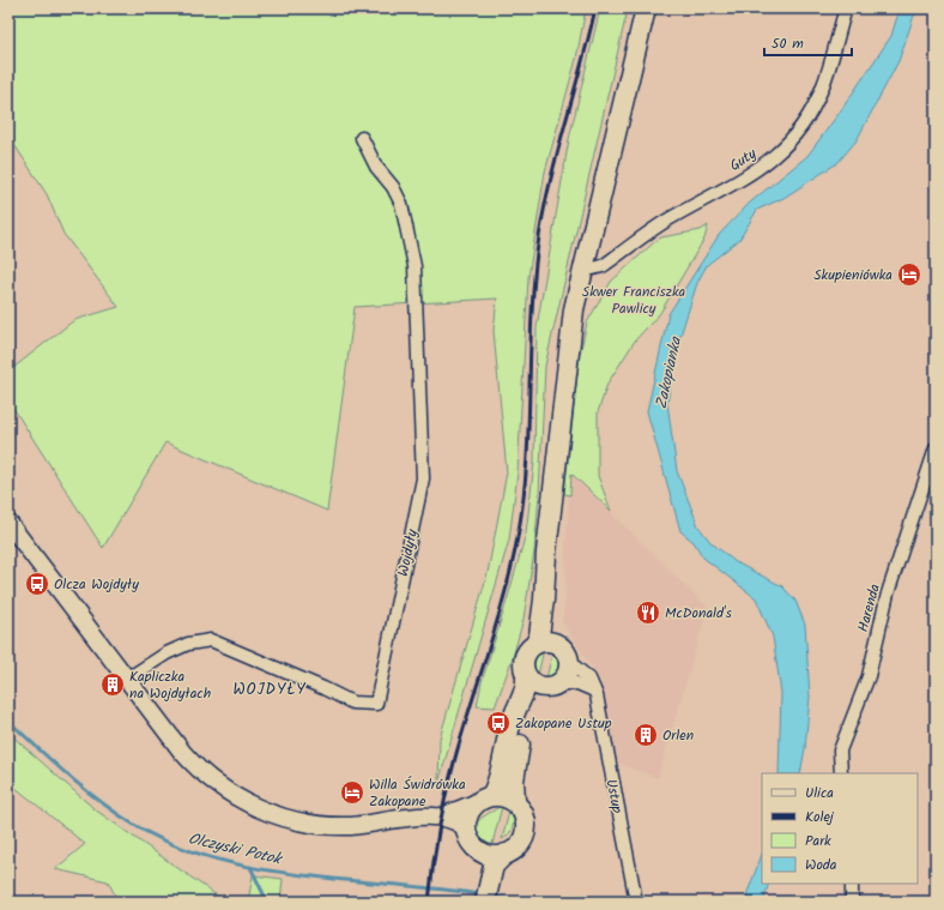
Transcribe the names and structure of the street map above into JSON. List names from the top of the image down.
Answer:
{
  "streets": {
    "street": [
      "Guty",
      "Wojdyły",
      "Harenda",
      "Ustup"
    ]
  },
  "districts": ["WOJDYŁY"],
  "water": ["Zakopianka", "Olczyski Potok"],
  "parks": ["Skwer Franciszka Pawlicy"],
  "places": {
    "hotel": ["Skupieniówka", "Willa Świdrówka Zakopane"],
    "bus stop": ["Olcza Wojdyły", "Zakopane Ustup"],
    "restaurant": ["McDonald's"],
    "building": ["Kapliczka na Wojdyłach", "Orlen"]
  },
  "legend": [
    "Ulica",
    "Kolej",
    "Park",
    "Woda"
  ],
  "scale_bar": "50 m"
}
